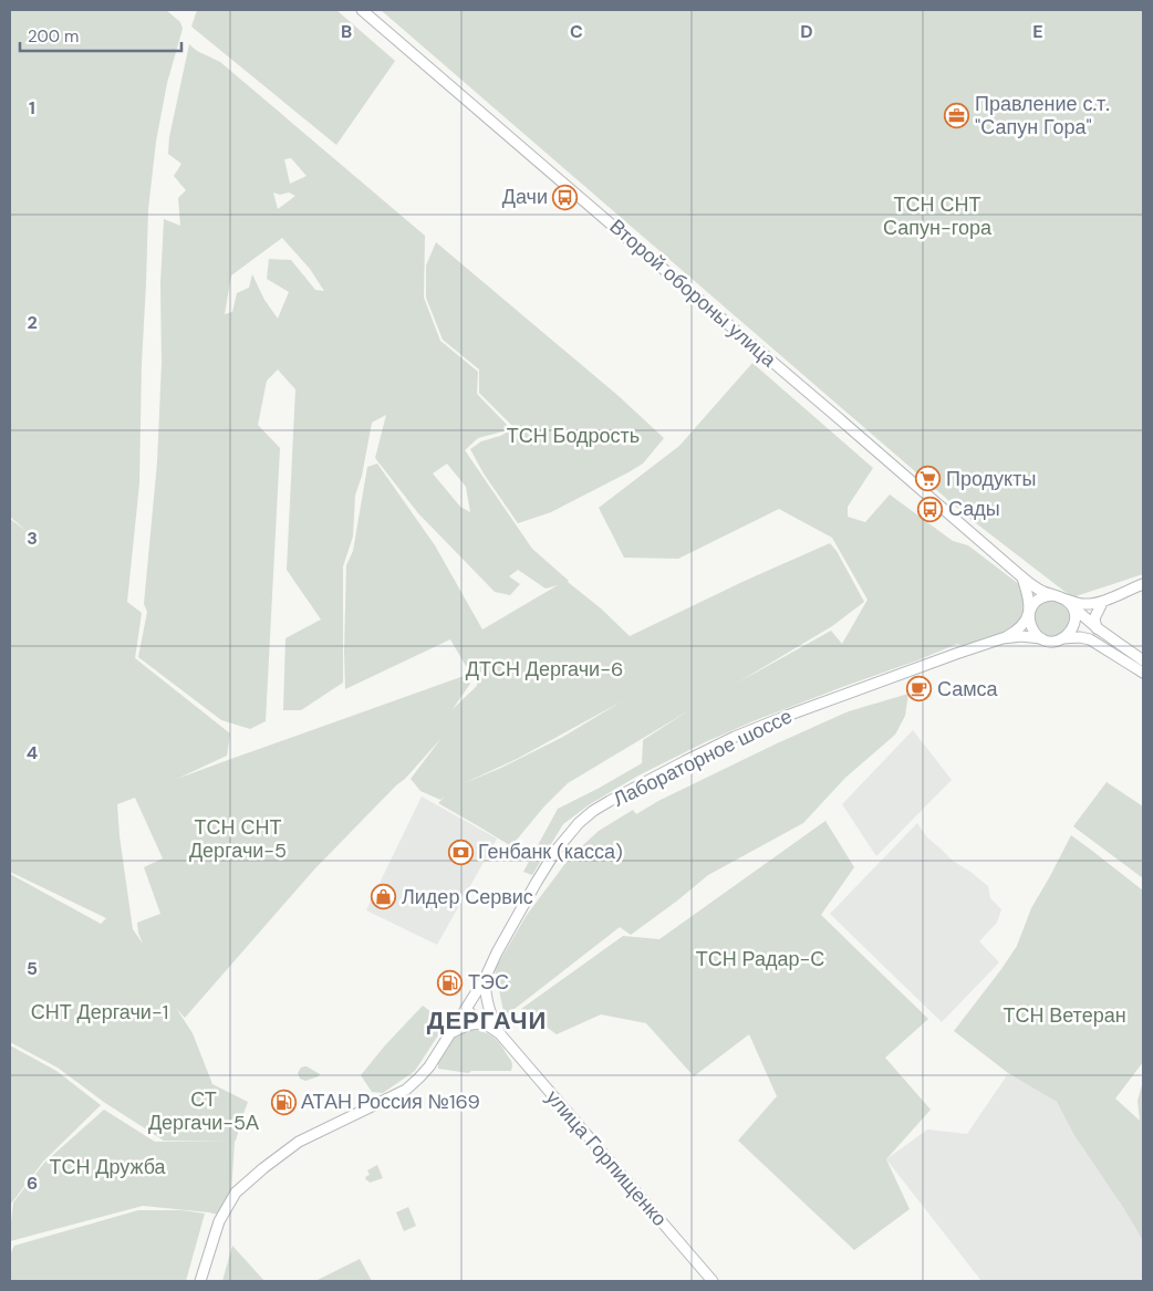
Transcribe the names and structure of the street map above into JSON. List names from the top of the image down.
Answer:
{
  "streets": {
    "main road": ["Второй обороны улица", "Лабораторное шоссе", "улица Горпищенко"]
  },
  "crossings": [
    ["Второй обороны улица", "Лабораторное шоссе"],
    ["Лабораторное шоссе", "улица Горпищенко"]
  ],
  "districts": ["ДЕРГАЧИ"],
  "parks": [
    "ТСН СНТ Сапун-гора",
    "ТСН Бодрость",
    "ДТСН Дергачи-6",
    "ТСН СНТ Дергачи-5",
    "ТСН Радар-С",
    "СНТ Дергачи-1",
    "ТСН Ветеран",
    "СТ Дергачи-5А",
    "ТСН Дружба"
  ],
  "places": {
    "office": ["Правление с.т. \"Сапун Гора\""],
    "bus stop": ["Дачи", "Сады"],
    "supermarket": ["Продукты"],
    "cafe": ["Самса"],
    "bank": ["Генбанк (касса)"],
    "shop": ["Лидер Сервис"],
    "fuel station": ["ТЭС", "АТАН Россия №169"]
  },
  "scale_bar": "200 m",
  "grid": {
    "columns": [
      "B",
      "C",
      "D",
      "E"
    ],
    "rows": [
      "1",
      "2",
      "3",
      "4",
      "5",
      "6"
    ]
  }
}
